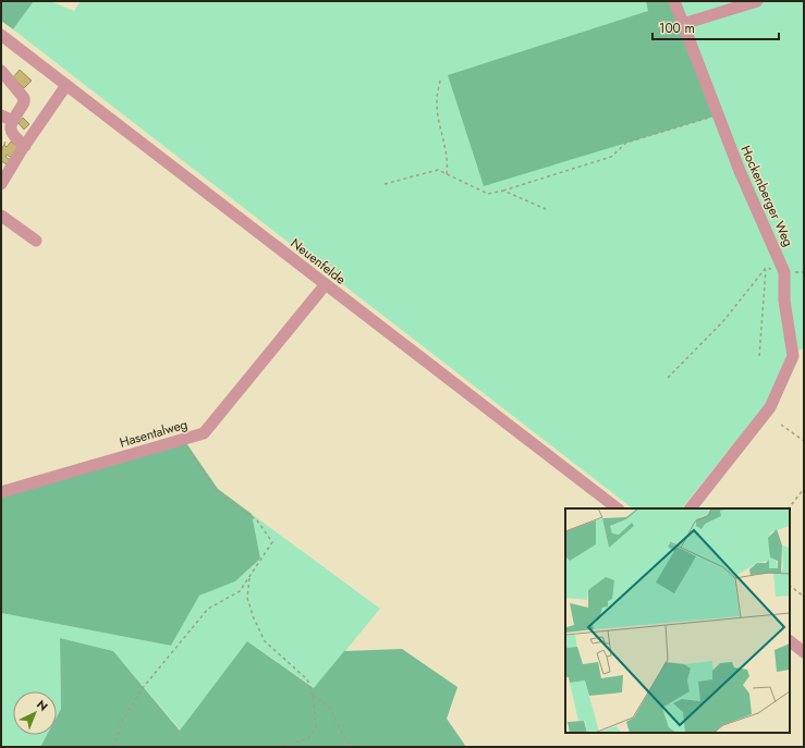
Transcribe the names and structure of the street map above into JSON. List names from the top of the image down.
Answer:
{
  "streets": {
    "street": ["Hockenberger Weg", "Neuenfelde", "Hasentalweg"]
  },
  "crossings": [
    ["Neuenfelde", "Hasentalweg"]
  ],
  "scale_bar": "100 m",
  "north": "top right"
}
